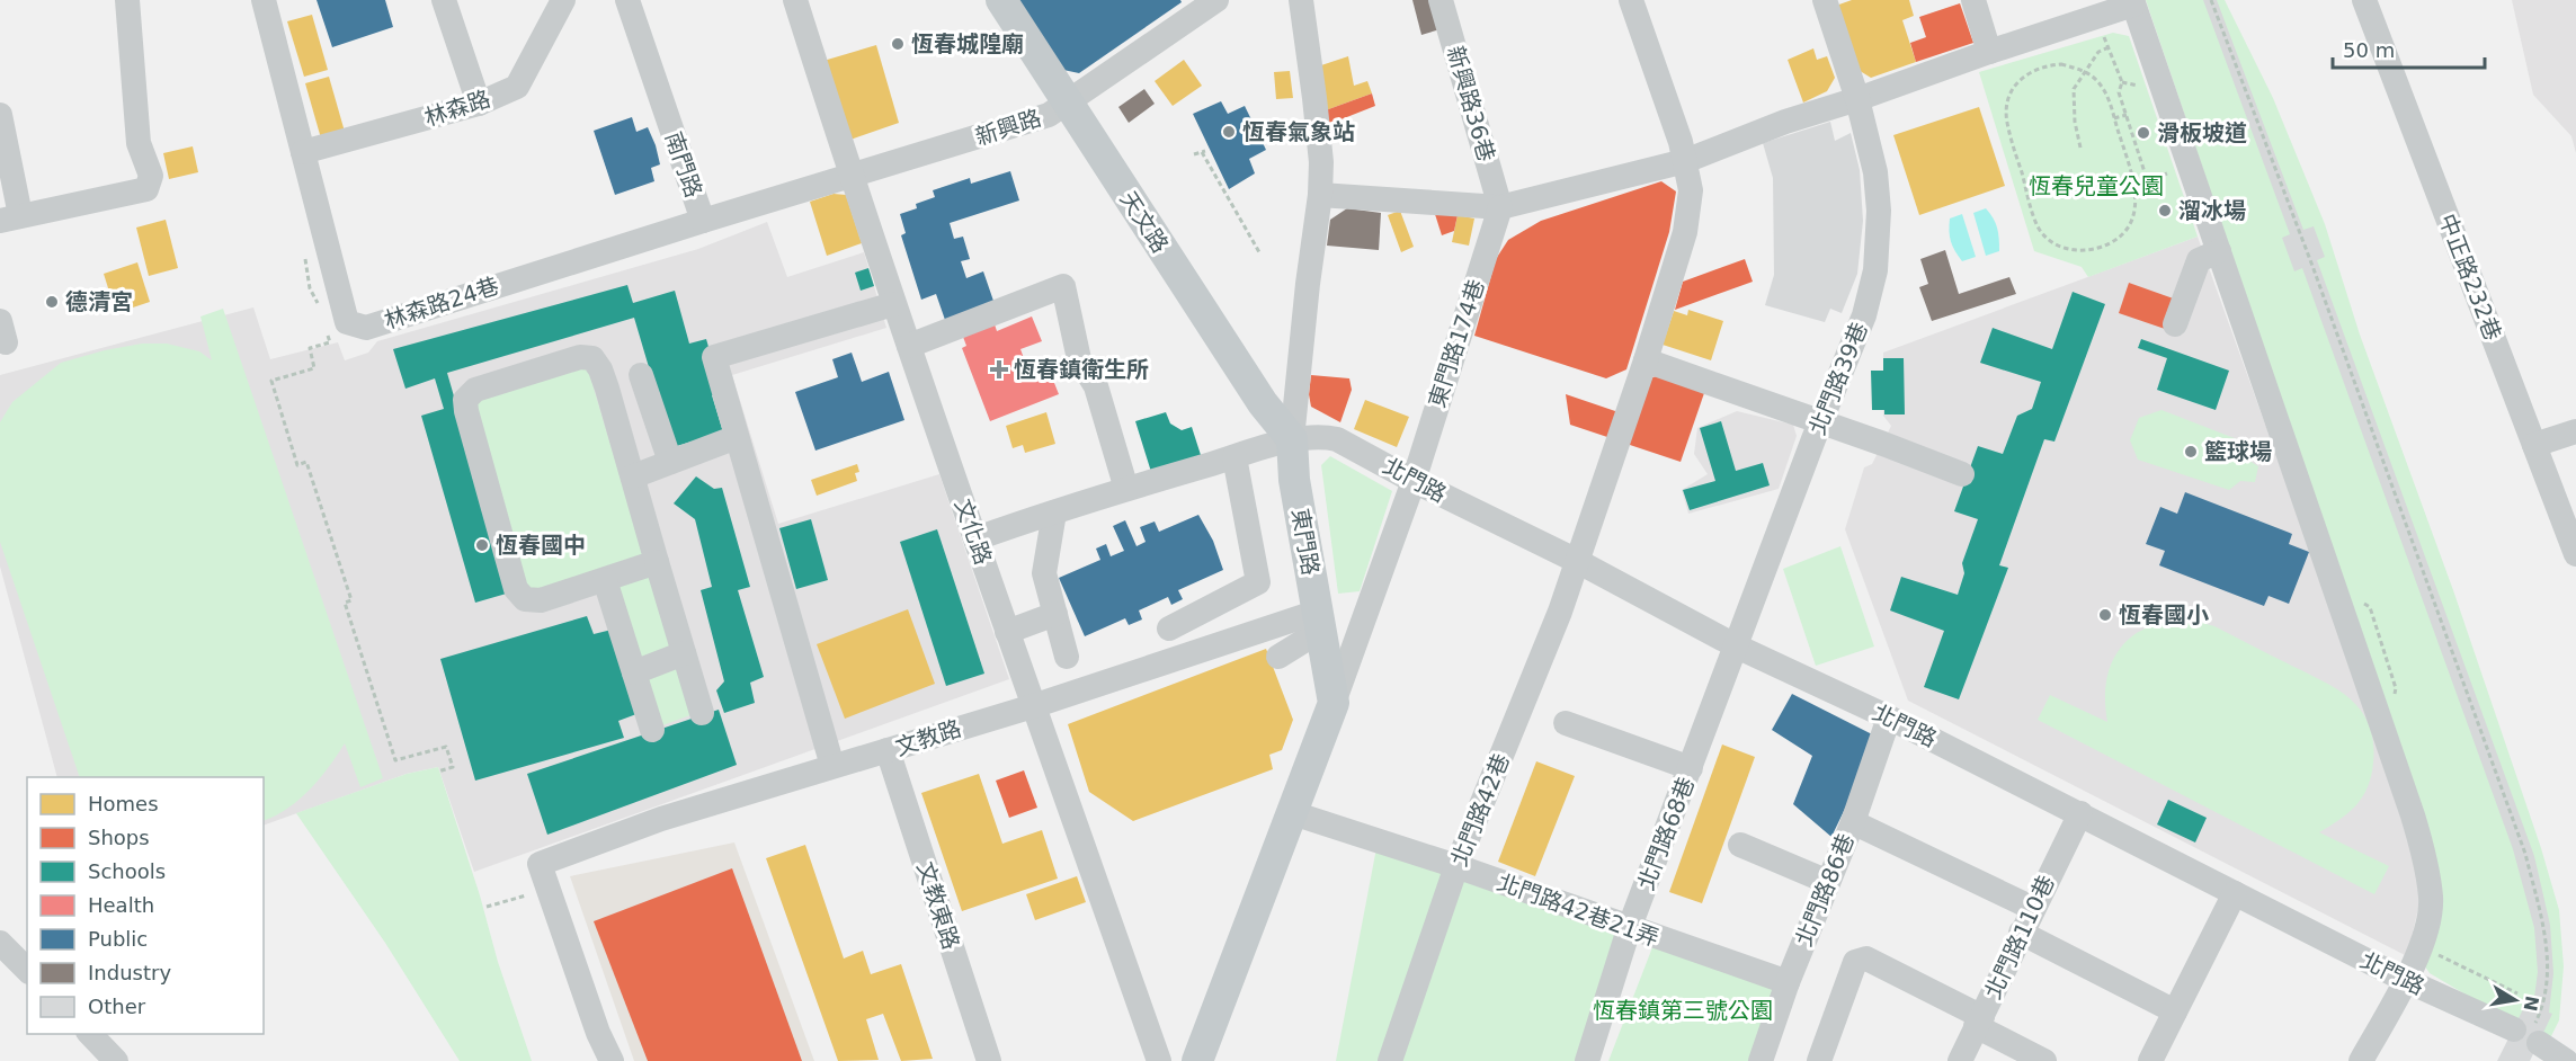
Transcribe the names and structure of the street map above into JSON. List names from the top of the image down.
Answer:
{
  "streets": {
    "main road": ["天文路", "東門路"],
    "street": [
      "新興路36巷",
      "林森路",
      "新興路",
      "南門路",
      "中正路232巷",
      "林森路24巷",
      "東門路174巷",
      "北門路39巷",
      "北門路",
      "文化路",
      "文教路",
      "北門路42巷",
      "北門路68巷",
      "北門路86巷",
      "文教東路",
      "北門路42巷21弄",
      "北門路110巷"
    ]
  },
  "crossings": [
    ["新興路36巷", "東門路174巷"],
    ["林森路", "林森路24巷"],
    ["新興路", "南門路"],
    ["新興路", "天文路"],
    ["新興路", "文化路"],
    ["南門路", "林森路24巷"],
    ["南門路", "文化路"],
    ["天文路", "北門路"],
    ["天文路", "東門路"],
    ["東門路174巷", "北門路"],
    ["東門路174巷", "東門路"],
    ["北門路39巷", "北門路"],
    ["北門路39巷", "北門路68巷"],
    ["北門路", "文化路"],
    ["北門路", "東門路"],
    ["北門路", "北門路42巷"],
    ["北門路", "北門路68巷"],
    ["北門路", "北門路86巷"],
    ["北門路", "北門路110巷"],
    ["文化路", "文教路"],
    ["東門路", "文教路"],
    ["文教路", "文教東路"],
    ["北門路42巷", "北門路42巷21弄"],
    ["北門路68巷", "北門路42巷21弄"],
    ["北門路86巷", "北門路42巷21弄"]
  ],
  "parks": ["恆春兒童公園", "恆春鎮第三號公園"],
  "places": {
    "other": [
      "恆春城隍廟",
      "恆春氣象站",
      "滑板坡道",
      "溜冰場",
      "德清宮",
      "籃球場",
      "恆春國中",
      "恆春國小"
    ],
    "health": ["恆春鎮衛生所"]
  },
  "legend": [
    "Homes",
    "Shops",
    "Schools",
    "Health",
    "Public",
    "Industry",
    "Other"
  ],
  "scale_bar": "50 m",
  "north": "right"
}
